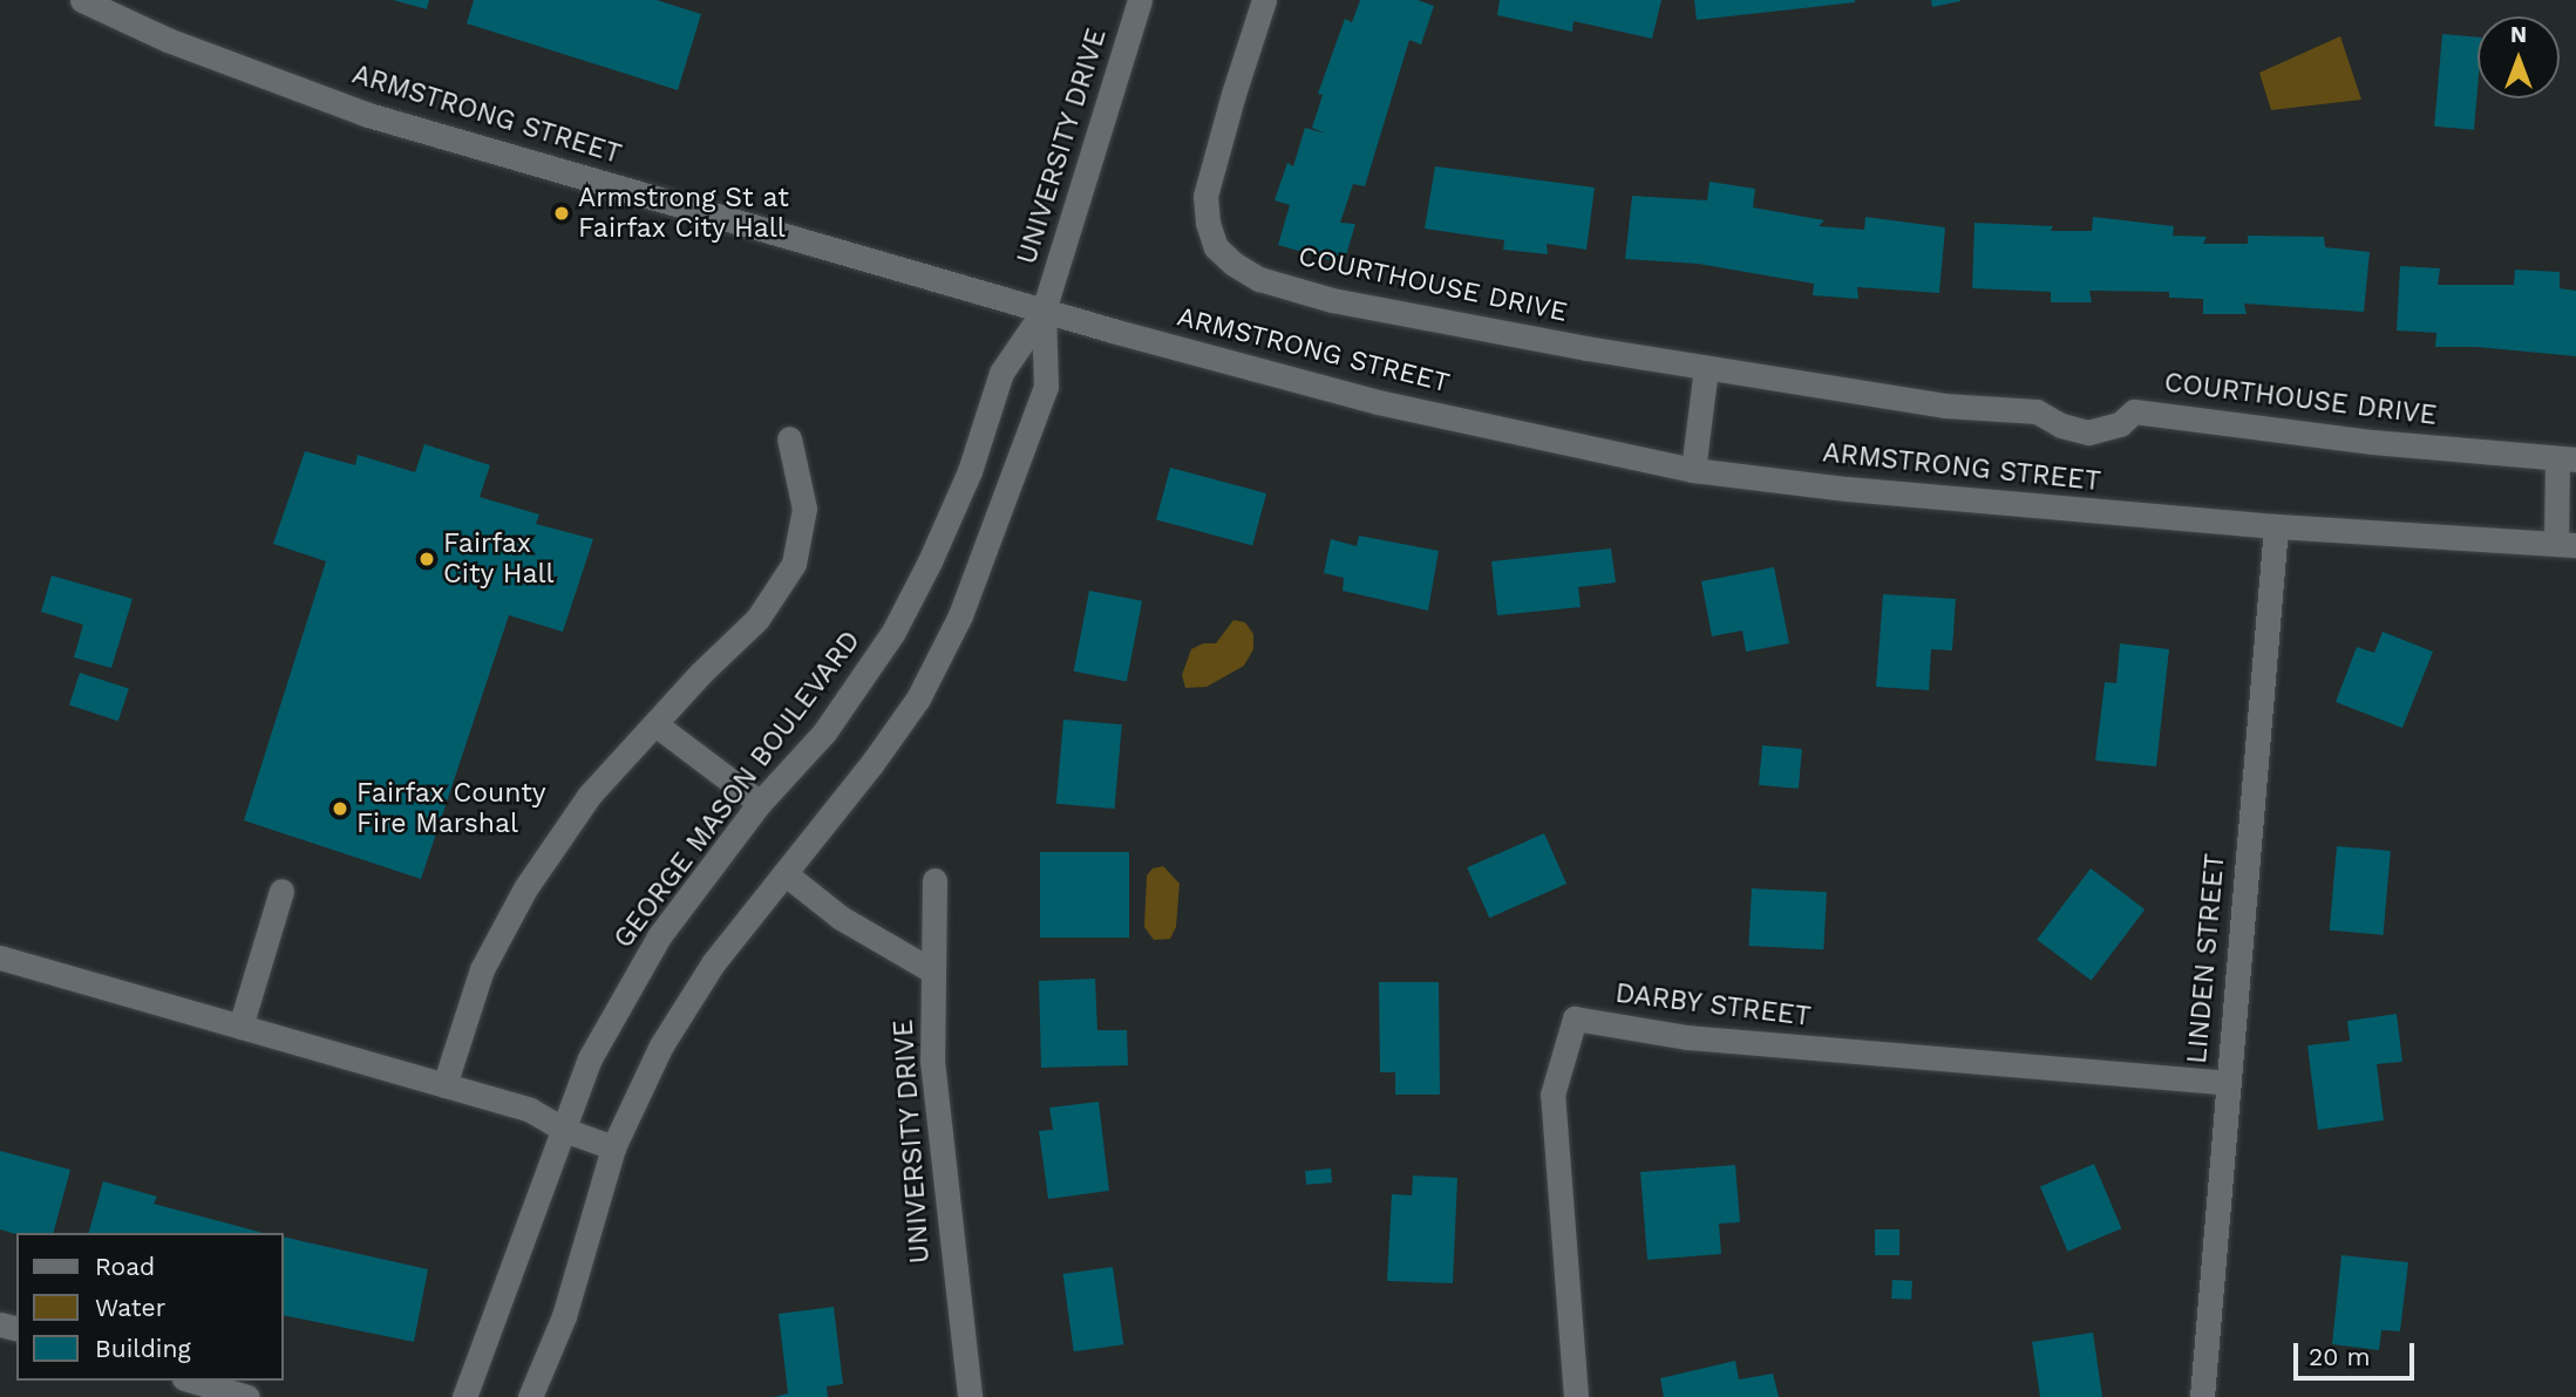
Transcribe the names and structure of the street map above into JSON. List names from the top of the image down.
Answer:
{
  "streets": {
    "street": [
      "ARMSTRONG STREET",
      "UNIVERSITY DRIVE",
      "COURTHOUSE DRIVE",
      "GEORGE MASON BOULEVARD",
      "LINDEN STREET",
      "DARBY STREET"
    ]
  },
  "crossings": [
    ["ARMSTRONG STREET", "UNIVERSITY DRIVE"],
    ["ARMSTRONG STREET", "COURTHOUSE DRIVE"],
    ["ARMSTRONG STREET", "GEORGE MASON BOULEVARD"],
    ["ARMSTRONG STREET", "LINDEN STREET"],
    ["UNIVERSITY DRIVE", "GEORGE MASON BOULEVARD"],
    ["LINDEN STREET", "DARBY STREET"]
  ],
  "places": ["Armstrong St at Fairfax City Hall", "Fairfax City Hall", "Fairfax County Fire Marshal"],
  "legend": ["Road", "Water", "Building"],
  "scale_bar": "20 m",
  "north": "top"
}
